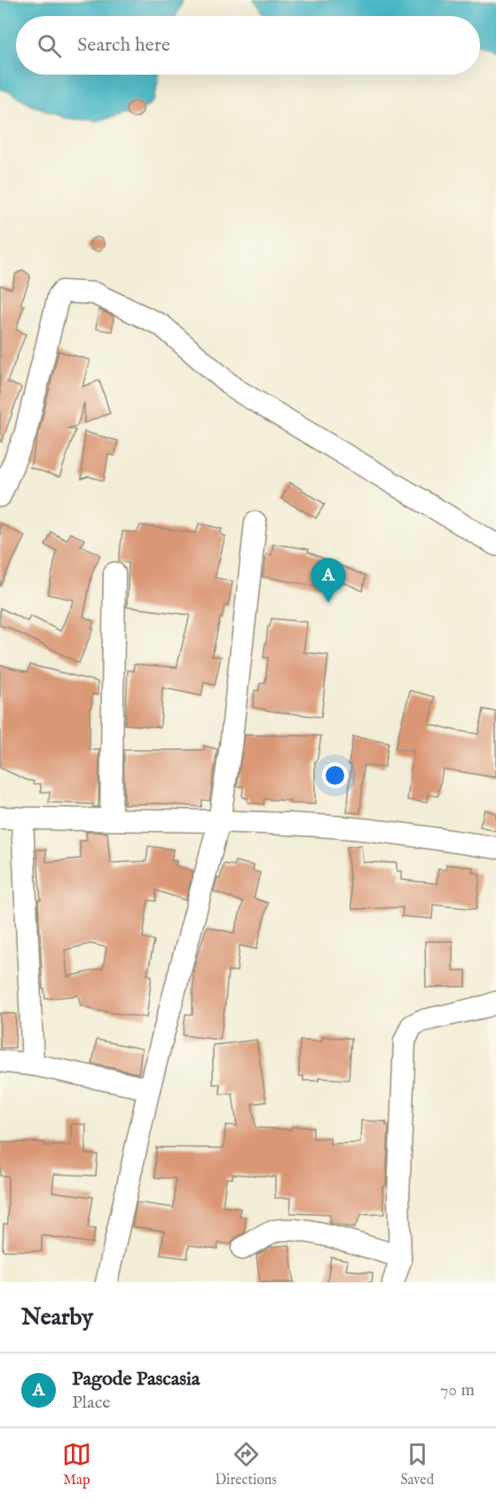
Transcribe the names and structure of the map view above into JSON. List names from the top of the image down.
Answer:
{
  "page": {
    "search": "Search here",
    "pins": "A",
    "heading": "Nearby",
    "list": [
      {
        "mark": "A",
        "name": "Pagode Pascasia",
        "note": "Place",
        "value": "70 m"
      }
    ],
    "nav": ["Map", "Directions", "Saved"]
  }
}
